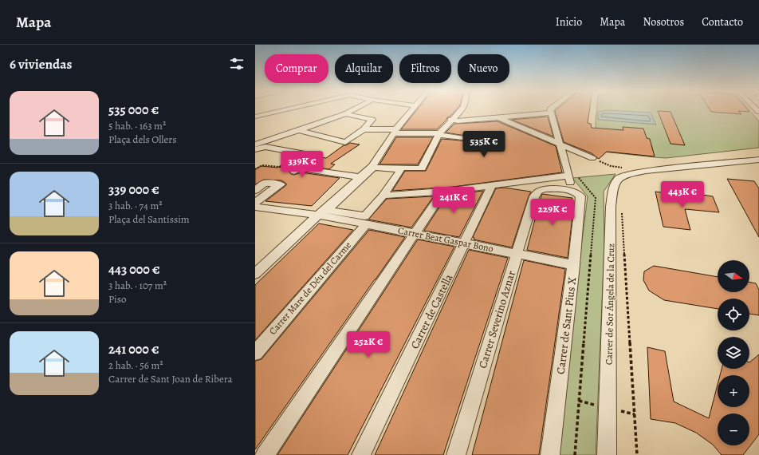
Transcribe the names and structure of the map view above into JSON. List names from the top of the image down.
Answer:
{
  "streets": {
    "street": [
      "Carrer Beat Gaspar Bono",
      "Carrer Mare de Déu del Carme",
      "Carrer de Sor Ángela de la Cruz",
      "Carrer de Castella",
      "Carrer Severino Aznar",
      "Carrer de Sant Pius X"
    ]
  },
  "crossings": [
    ["Carrer Beat Gaspar Bono", "Carrer Mare de Déu del Carme"],
    ["Carrer Beat Gaspar Bono", "Carrer de Castella"],
    ["Carrer Beat Gaspar Bono", "Carrer Severino Aznar"],
    ["Carrer Beat Gaspar Bono", "Carrer de Sant Pius X"],
    ["Carrer Severino Aznar", "Carrer de Sant Pius X"]
  ],
  "north": "right",
  "page": {
    "header": "Mapa",
    "nav": [
      "Inicio",
      "Mapa",
      "Nosotros",
      "Contacto"
    ],
    "heading": "6 viviendas",
    "chip": [
      "Comprar",
      "Alquilar",
      "Filtros",
      "Nuevo"
    ],
    "list": [
      {
        "name": "535 000 €",
        "note": "5 hab. · 163 m² · Plaça dels Ollers"
      },
      {
        "name": "339 000 €",
        "note": "3 hab. · 74 m² · Plaça del Santíssim"
      },
      {
        "name": "443 000 €",
        "note": "3 hab. · 107 m² · Piso"
      },
      {
        "name": "241 000 €",
        "note": "2 hab. · 56 m² · Carrer de Sant Joan de Ribera"
      }
    ],
    "price": [
      "535K €",
      "339K €",
      "443K €",
      "241K €",
      "229K €",
      "252K €"
    ],
    "map_buttons": ["+", "−"]
  }
}
